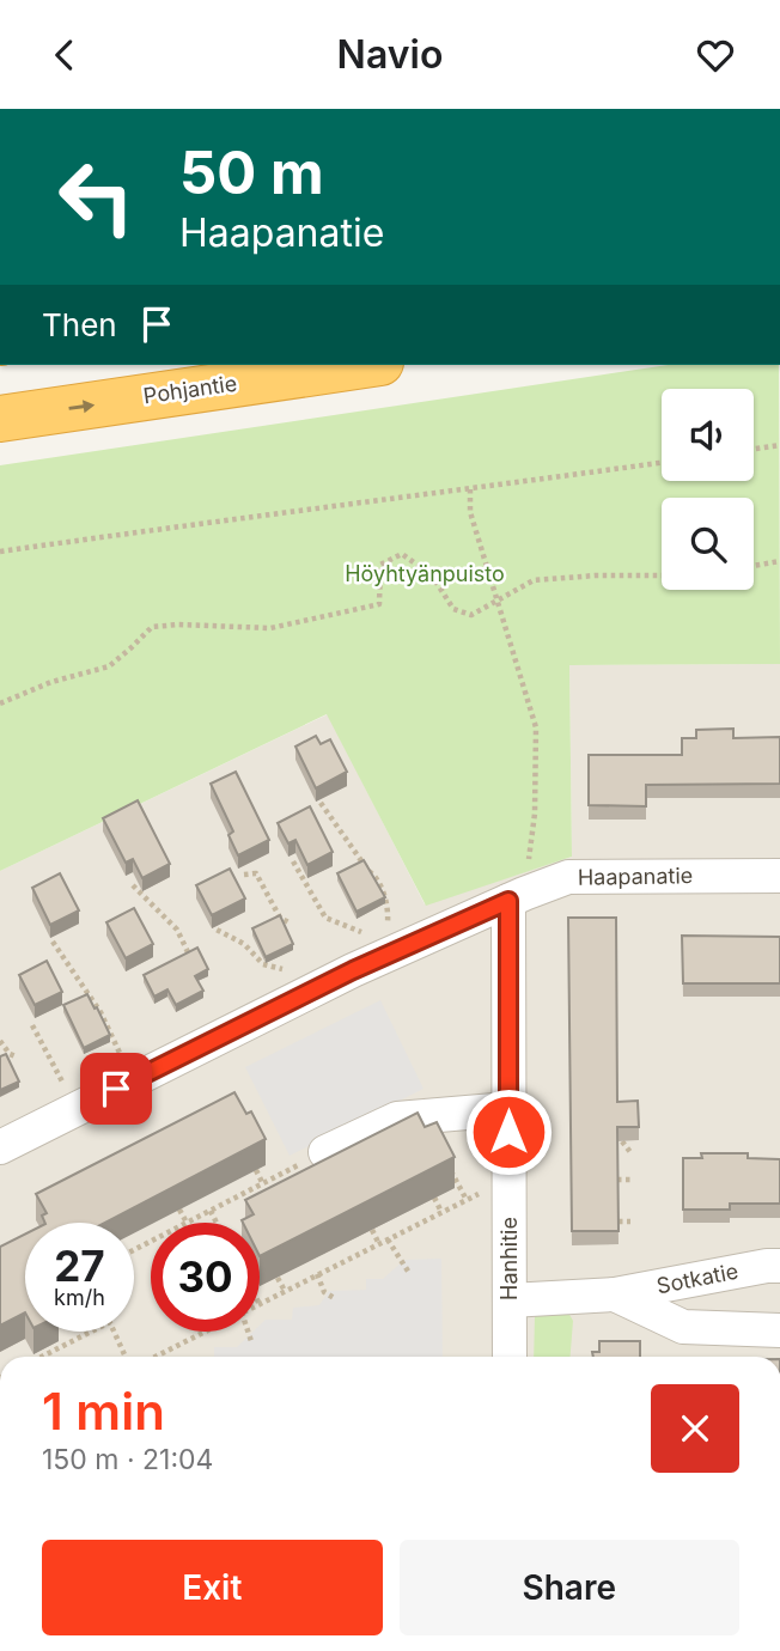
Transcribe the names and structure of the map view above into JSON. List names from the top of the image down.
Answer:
{
  "streets": {
    "highway": ["Pohjantie"],
    "street": ["Haapanatie", "Hanhitie", "Sotkatie"]
  },
  "crossings": [
    ["Haapanatie", "Hanhitie"],
    ["Hanhitie", "Sotkatie"]
  ],
  "one_way": ["Pohjantie"],
  "parks": ["Höyhtyänpuisto"],
  "page": {
    "header": "Navio",
    "turn": ["50 m", "Haapanatie"],
    "then": "Then",
    "speed": "27 km/h",
    "limit": "30",
    "heading": ["1 min", "150 m · 21:04"],
    "buttons": ["Exit", "Share"]
  }
}
